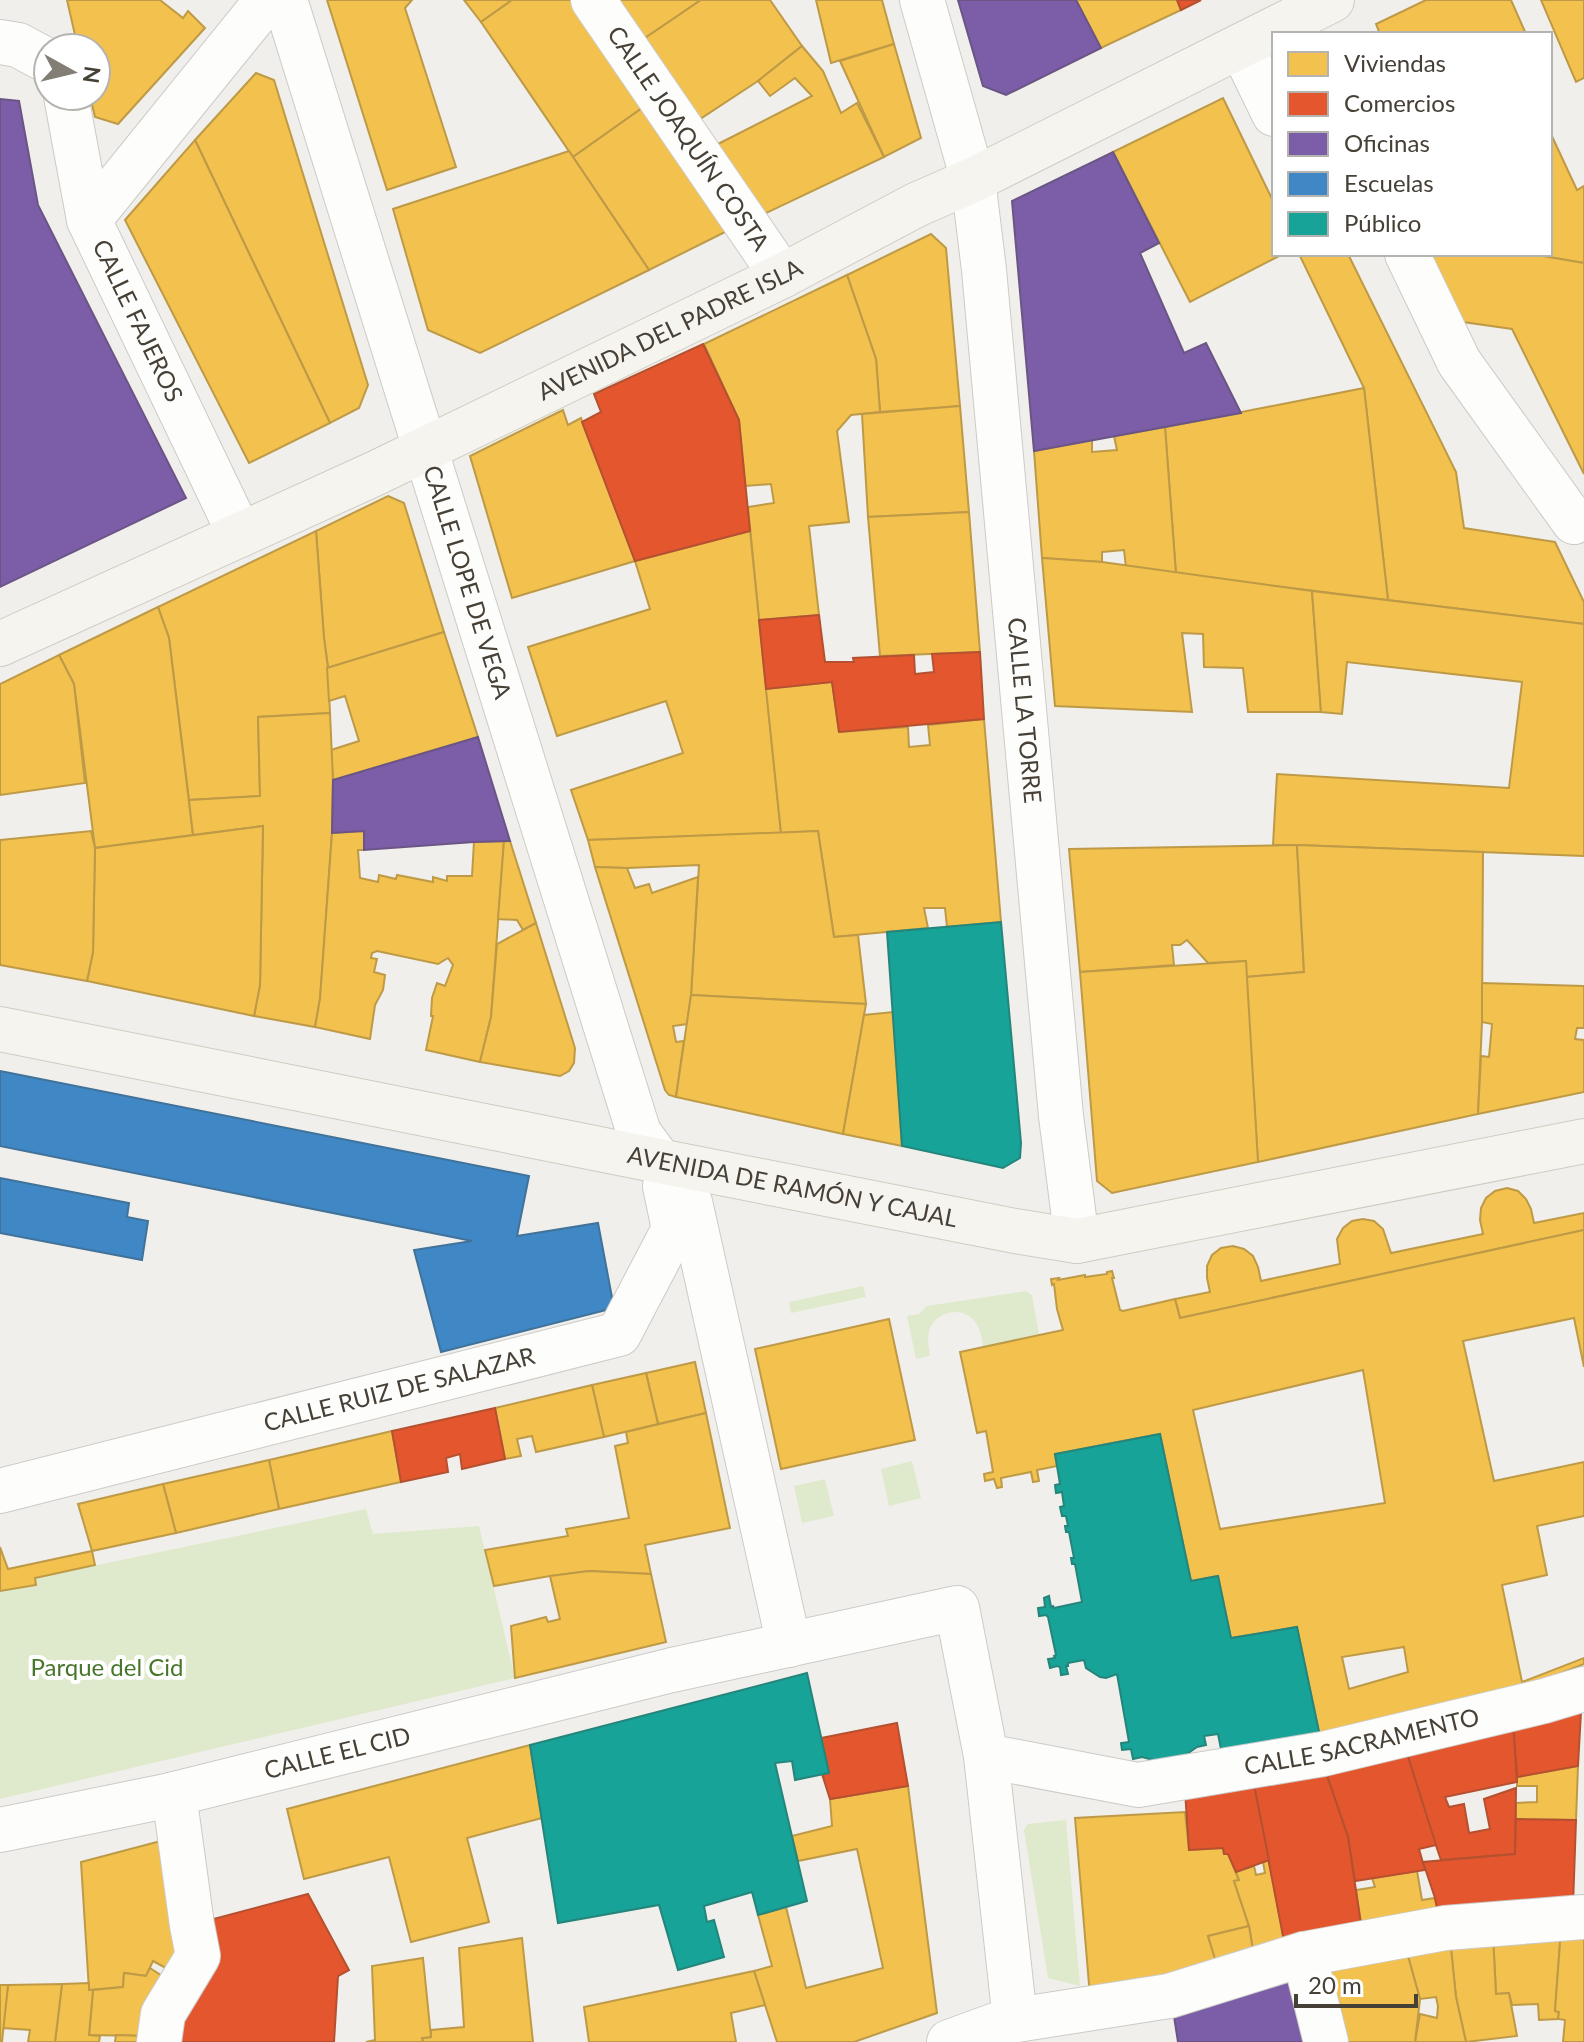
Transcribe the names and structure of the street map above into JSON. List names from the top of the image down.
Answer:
{
  "streets": {
    "main road": ["AVENIDA DEL PADRE ISLA", "AVENIDA DE RAMÓN Y CAJAL"],
    "street": [
      "CALLE JOAQUÍN COSTA",
      "CALLE FAJEROS",
      "CALLE LOPE DE VEGA",
      "CALLE LA TORRE",
      "CALLE RUIZ DE SALAZAR",
      "CALLE SACRAMENTO",
      "CALLE EL CID"
    ]
  },
  "crossings": [
    ["CALLE JOAQUÍN COSTA", "AVENIDA DEL PADRE ISLA"],
    ["CALLE FAJEROS", "AVENIDA DEL PADRE ISLA"],
    ["AVENIDA DEL PADRE ISLA", "CALLE LOPE DE VEGA"],
    ["AVENIDA DEL PADRE ISLA", "CALLE LA TORRE"],
    ["CALLE LOPE DE VEGA", "AVENIDA DE RAMÓN Y CAJAL"],
    ["CALLE LOPE DE VEGA", "CALLE RUIZ DE SALAZAR"],
    ["CALLE LOPE DE VEGA", "CALLE EL CID"],
    ["CALLE LA TORRE", "AVENIDA DE RAMÓN Y CAJAL"],
    ["AVENIDA DE RAMÓN Y CAJAL", "CALLE RUIZ DE SALAZAR"],
    ["CALLE SACRAMENTO", "CALLE EL CID"]
  ],
  "parks": ["Parque del Cid"],
  "legend": [
    "Viviendas",
    "Comercios",
    "Oficinas",
    "Escuelas",
    "Público"
  ],
  "scale_bar": "20 m",
  "north": "right"
}
